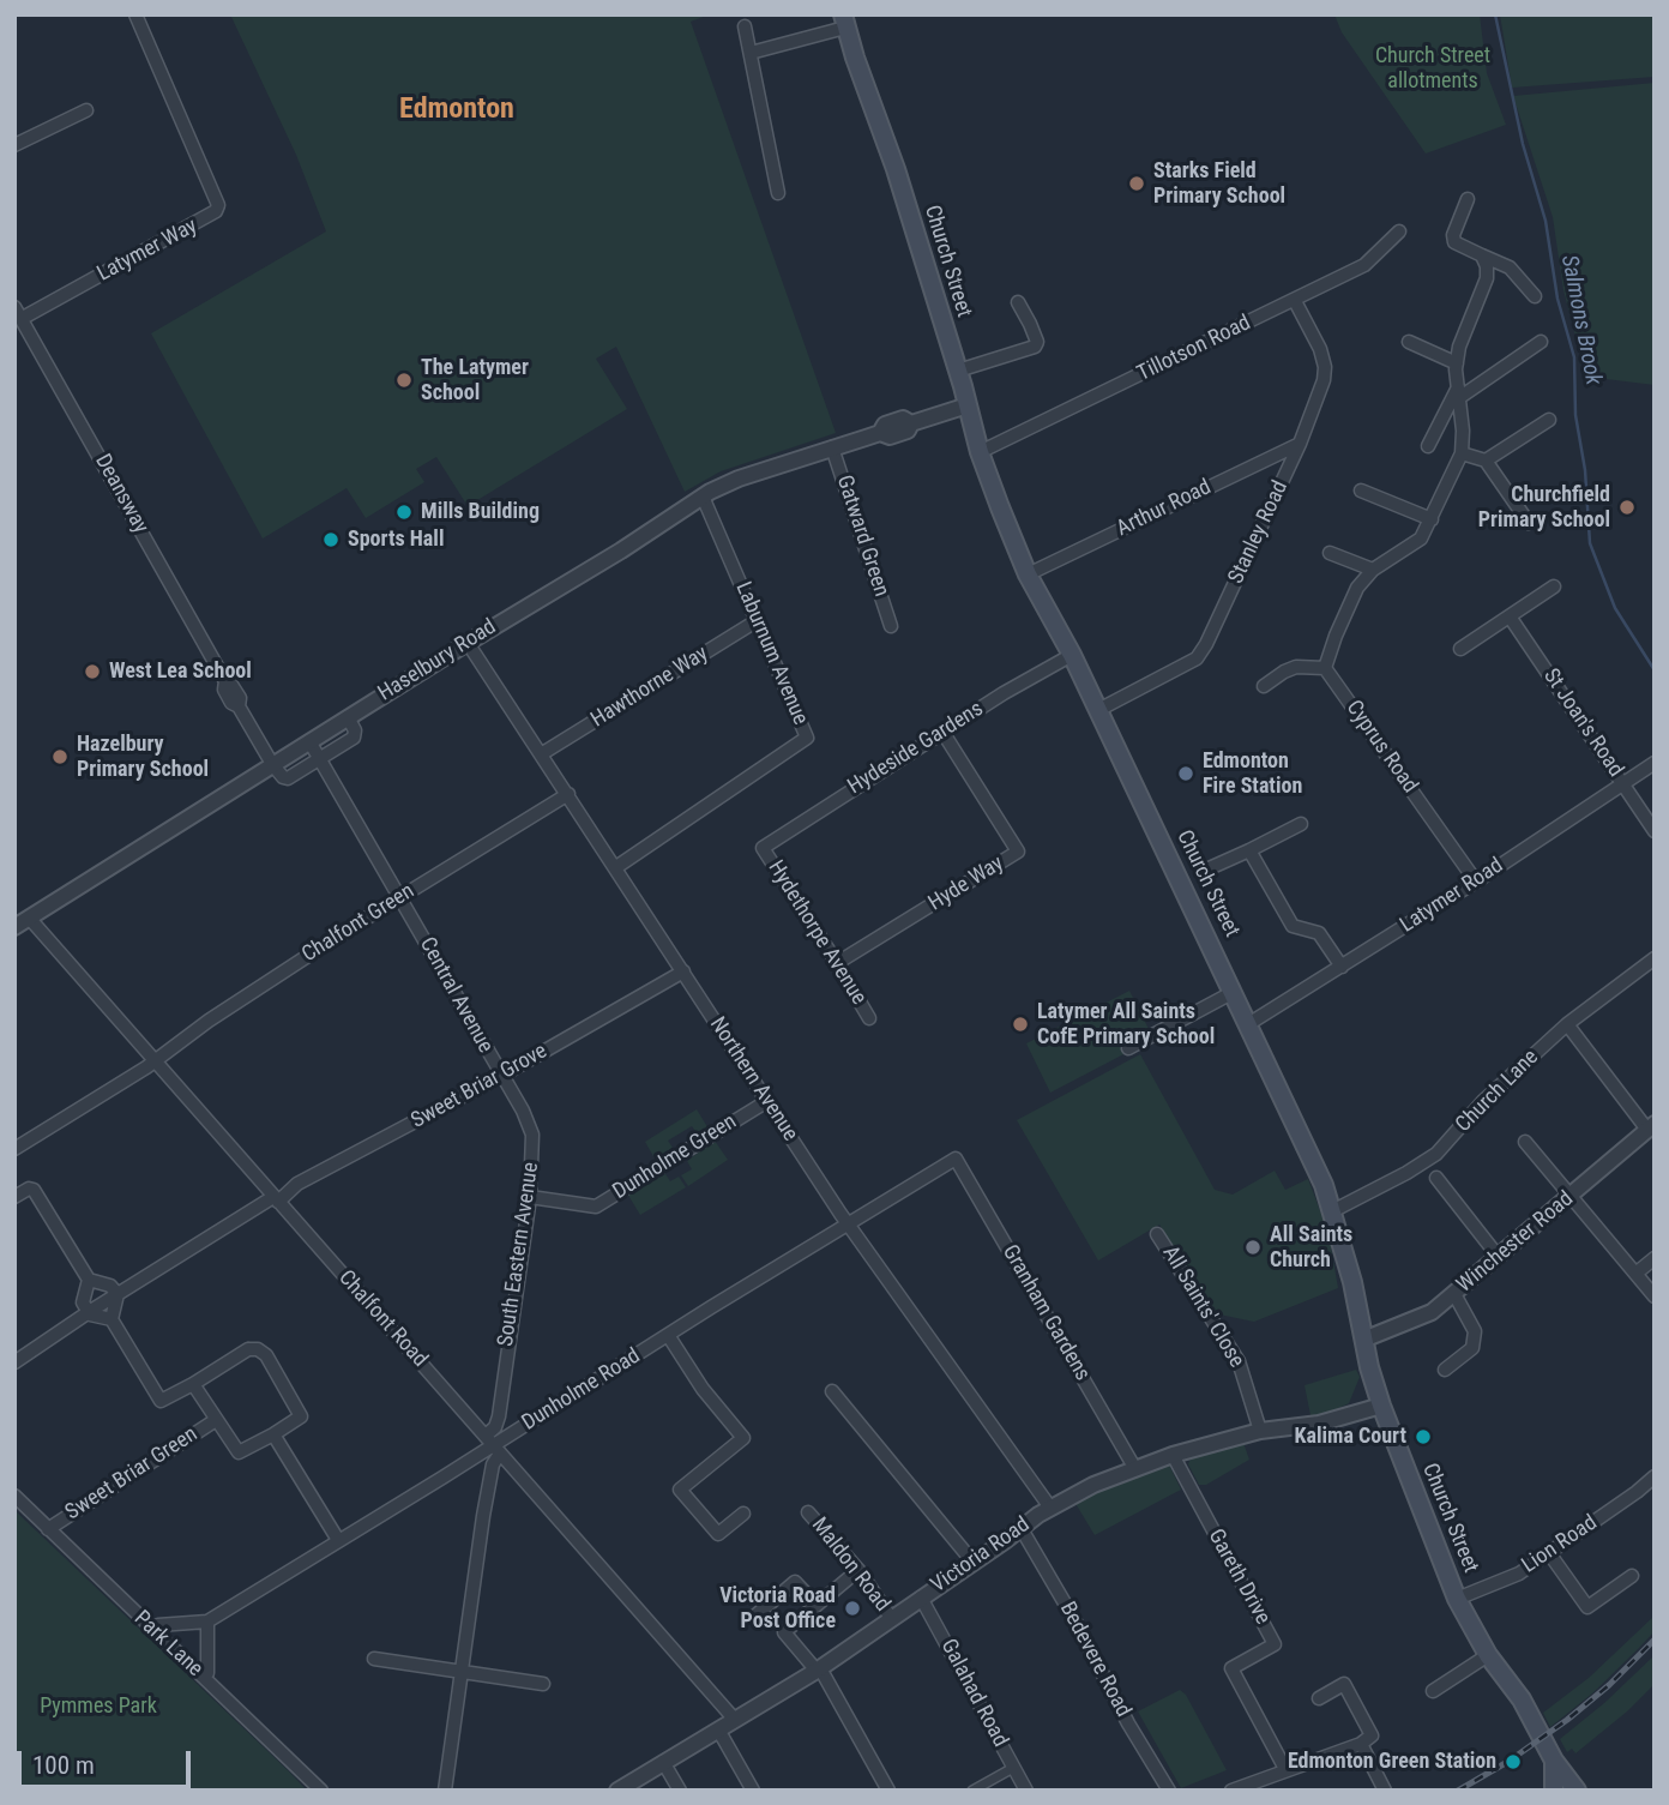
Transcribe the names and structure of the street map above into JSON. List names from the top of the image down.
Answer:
{
  "streets": {
    "main road": ["Church Street"],
    "street": [
      "Latymer Way",
      "Tillotson Road",
      "Deansway",
      "Arthur Road",
      "Stanley Road",
      "Gatward Green",
      "Laburnum Avenue",
      "Haselbury Road",
      "Hawthorne Way",
      "St Joan's Road",
      "Cyprus Road",
      "Hydeside Gardens",
      "Hyde Way",
      "Latymer Road",
      "Chalfont Green",
      "Hydethorpe Avenue",
      "Central Avenue",
      "Northern Avenue",
      "Sweet Briar Grove",
      "Church Lane",
      "Dunholme Green",
      "Winchester Road",
      "South Eastern Avenue",
      "All Saints' Close",
      "Granham Gardens",
      "Chalfont Road",
      "Dunholme Road",
      "Sweet Briar Green",
      "Lion Road",
      "Victoria Road",
      "Maldon Road",
      "Gareth Drive",
      "Park Lane",
      "Bedevere Road",
      "Galahad Road"
    ]
  },
  "crossings": [
    ["Latymer Way", "Deansway"],
    ["Church Street", "Tillotson Road"],
    ["Church Street", "Arthur Road"],
    ["Church Street", "Stanley Road"],
    ["Church Street", "Haselbury Road"],
    ["Church Street", "Hydeside Gardens"],
    ["Church Street", "Latymer Road"],
    ["Church Street", "Church Lane"],
    ["Church Street", "Winchester Road"],
    ["Church Street", "Lion Road"],
    ["Church Street", "Victoria Road"],
    ["Tillotson Road", "Stanley Road"],
    ["Deansway", "Haselbury Road"],
    ["Arthur Road", "Stanley Road"],
    ["Gatward Green", "Haselbury Road"],
    ["Laburnum Avenue", "Haselbury Road"],
    ["Laburnum Avenue", "Hawthorne Way"],
    ["Laburnum Avenue", "Northern Avenue"],
    ["Haselbury Road", "Central Avenue"],
    ["Haselbury Road", "Northern Avenue"],
    ["Haselbury Road", "Chalfont Road"],
    ["Hawthorne Way", "Northern Avenue"],
    ["St Joan's Road", "Latymer Road"],
    ["Cyprus Road", "Latymer Road"],
    ["Hydeside Gardens", "Hyde Way"],
    ["Hydeside Gardens", "Hydethorpe Avenue"],
    ["Hyde Way", "Hydethorpe Avenue"],
    ["Chalfont Green", "Central Avenue"],
    ["Chalfont Green", "Northern Avenue"],
    ["Chalfont Green", "Chalfont Road"],
    ["Central Avenue", "Sweet Briar Grove"],
    ["Central Avenue", "South Eastern Avenue"],
    ["Northern Avenue", "Sweet Briar Grove"],
    ["Northern Avenue", "Dunholme Green"],
    ["Northern Avenue", "Dunholme Road"],
    ["Northern Avenue", "Victoria Road"],
    ["Sweet Briar Grove", "South Eastern Avenue"],
    ["Sweet Briar Grove", "Chalfont Road"],
    ["Dunholme Green", "South Eastern Avenue"],
    ["South Eastern Avenue", "Chalfont Road"],
    ["South Eastern Avenue", "Dunholme Road"],
    ["All Saints' Close", "Victoria Road"],
    ["Granham Gardens", "Dunholme Road"],
    ["Granham Gardens", "Victoria Road"],
    ["Chalfont Road", "Dunholme Road"],
    ["Chalfont Road", "Victoria Road"],
    ["Dunholme Road", "Park Lane"],
    ["Sweet Briar Green", "Park Lane"],
    ["Victoria Road", "Maldon Road"],
    ["Victoria Road", "Gareth Drive"],
    ["Victoria Road", "Bedevere Road"],
    ["Victoria Road", "Galahad Road"]
  ],
  "districts": ["Edmonton"],
  "water": ["Salmons Brook"],
  "parks": ["Church Street allotments", "Pymmes Park"],
  "places": [
    "Starks Field Primary School",
    "The Latymer School",
    "Churchfield Primary School",
    "Mills Building",
    "Sports Hall",
    "West Lea School",
    "Hazelbury Primary School",
    "Edmonton Fire Station",
    "Latymer All Saints CofE Primary School",
    "All Saints Church",
    "Kalima Court",
    "Victoria Road Post Office",
    "Edmonton Green Station"
  ],
  "scale_bar": "100 m"
}
